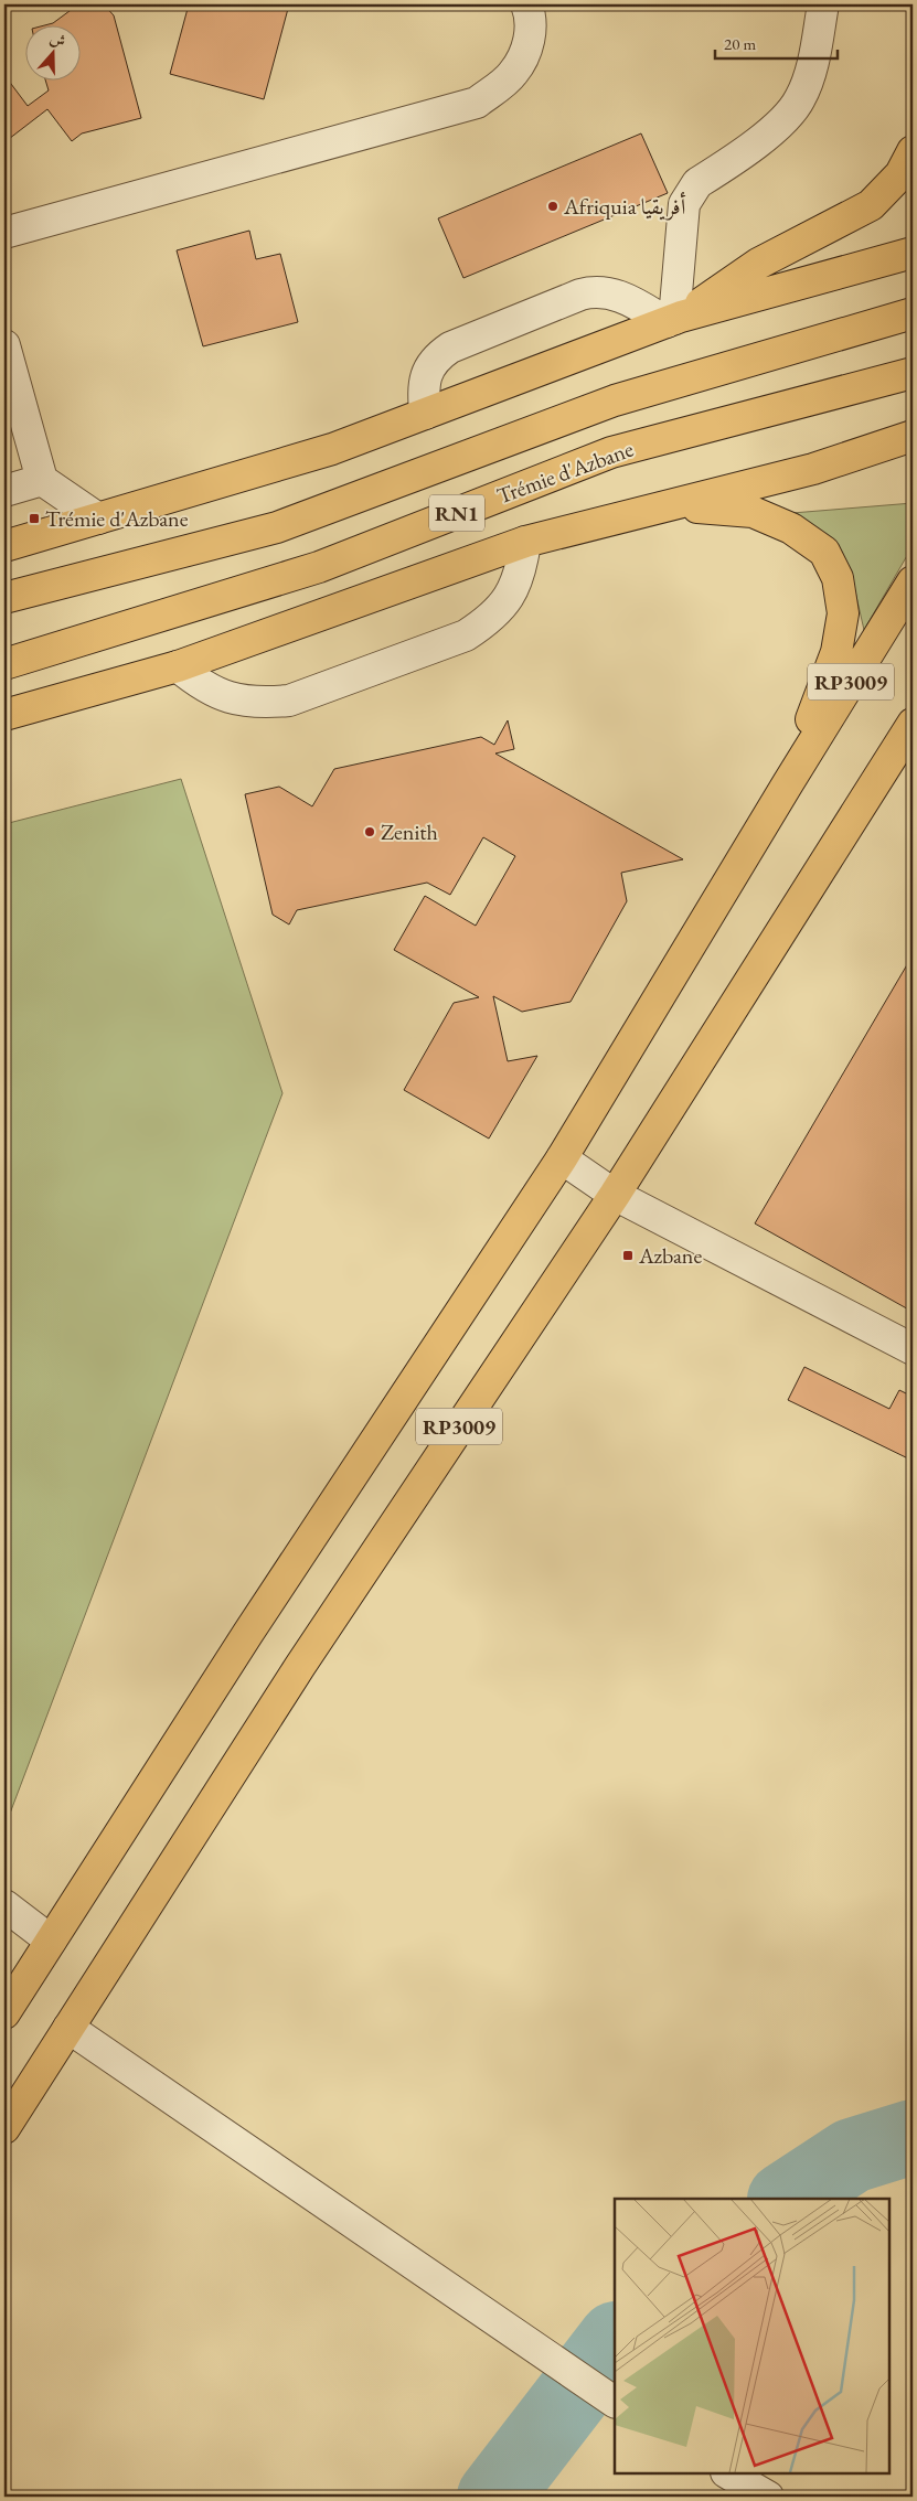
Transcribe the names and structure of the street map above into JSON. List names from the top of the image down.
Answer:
{
  "streets": {
    "main road": ["Trémie d'Azbane", "RN1", "RP3009"]
  },
  "places": {
    "other": ["Afriquia أفريقيا", "Zenith"],
    "transit": ["Trémie d'Azbane", "Azbane"]
  },
  "scale_bar": "20 m",
  "north": "top"
}
